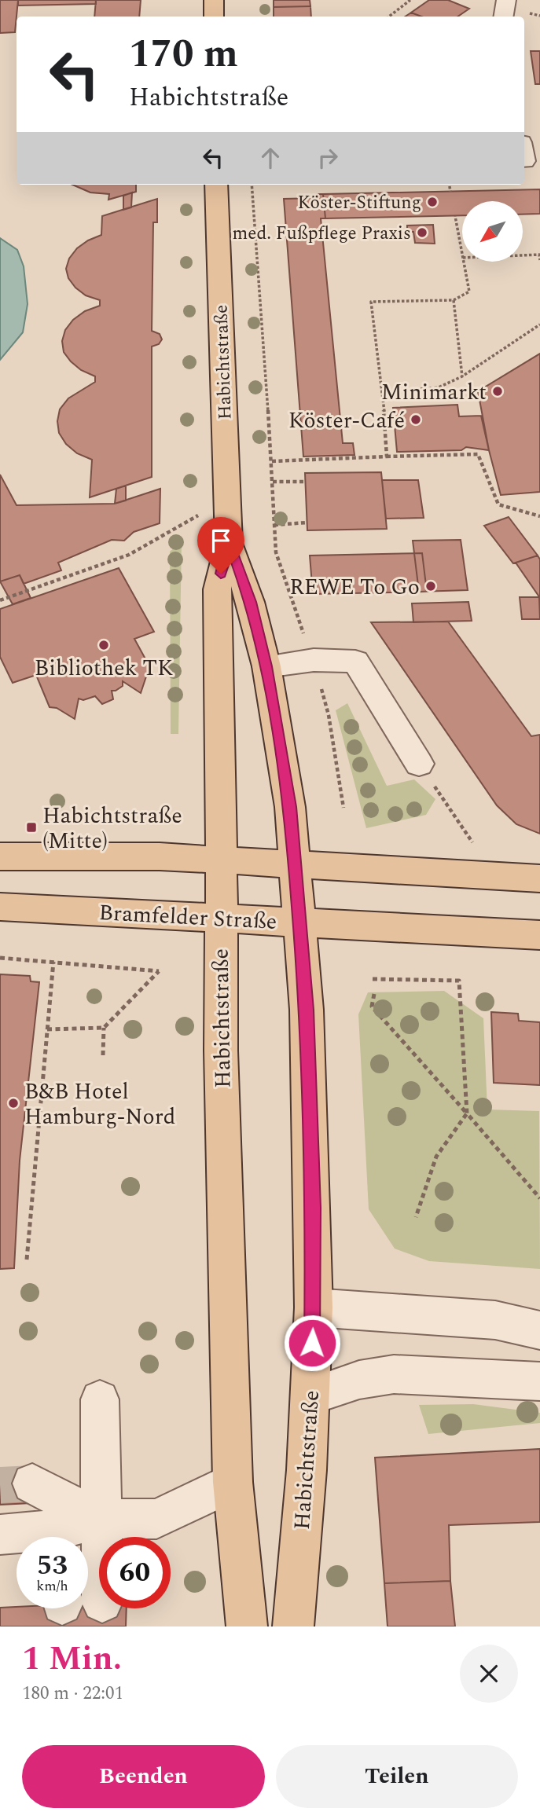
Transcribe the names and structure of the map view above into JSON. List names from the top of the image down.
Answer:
{
  "streets": {
    "main road": ["Habichtstraße", "Bramfelder Straße"]
  },
  "crossings": [
    ["Habichtstraße", "Bramfelder Straße"]
  ],
  "places": {
    "other": [
      "Köster-Stiftung",
      "med. Fußpflege Praxis",
      "Minimarkt",
      "Köster-Café",
      "REWE To Go",
      "Bibliothek TK",
      "B&B Hotel Hamburg-Nord"
    ],
    "transit": ["Habichtstraße (Mitte)"]
  },
  "north": "bottom left",
  "page": {
    "turn": ["170 m", "Habichtstraße"],
    "speed": "53 km/h",
    "limit": "60",
    "heading": ["1 Min.", "180 m · 22:01"],
    "buttons": ["Beenden", "Teilen"]
  }
}
